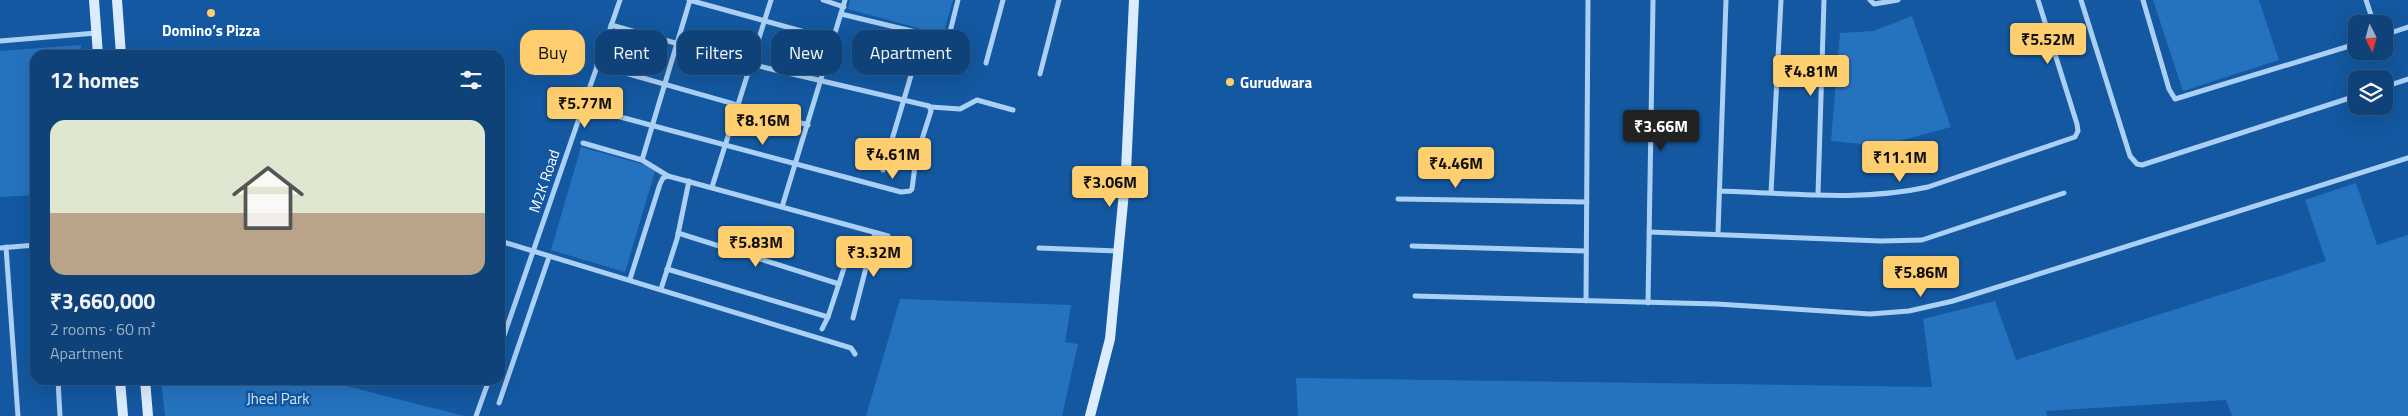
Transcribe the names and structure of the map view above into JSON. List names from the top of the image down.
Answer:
{
  "streets": {
    "street": ["M2K Road"]
  },
  "parks": ["Jheel Park"],
  "places": ["Domino’s Pizza", "Gurudwara"],
  "north": "bottom",
  "page": {
    "price": [
      "₹5.52M",
      "₹4.81M",
      "₹5.77M",
      "₹8.16M",
      "₹3.66M",
      "₹4.61M",
      "₹11.1M",
      "₹4.46M",
      "₹3.06M",
      "₹5.83M",
      "₹3.32M",
      "₹5.86M"
    ],
    "chip": [
      "Buy",
      "Rent",
      "Filters",
      "New",
      "Apartment"
    ],
    "heading": "12 homes",
    "list": [
      {
        "name": "₹3,660,000",
        "note": "2 rooms · 60 m² · Apartment"
      }
    ]
  }
}
